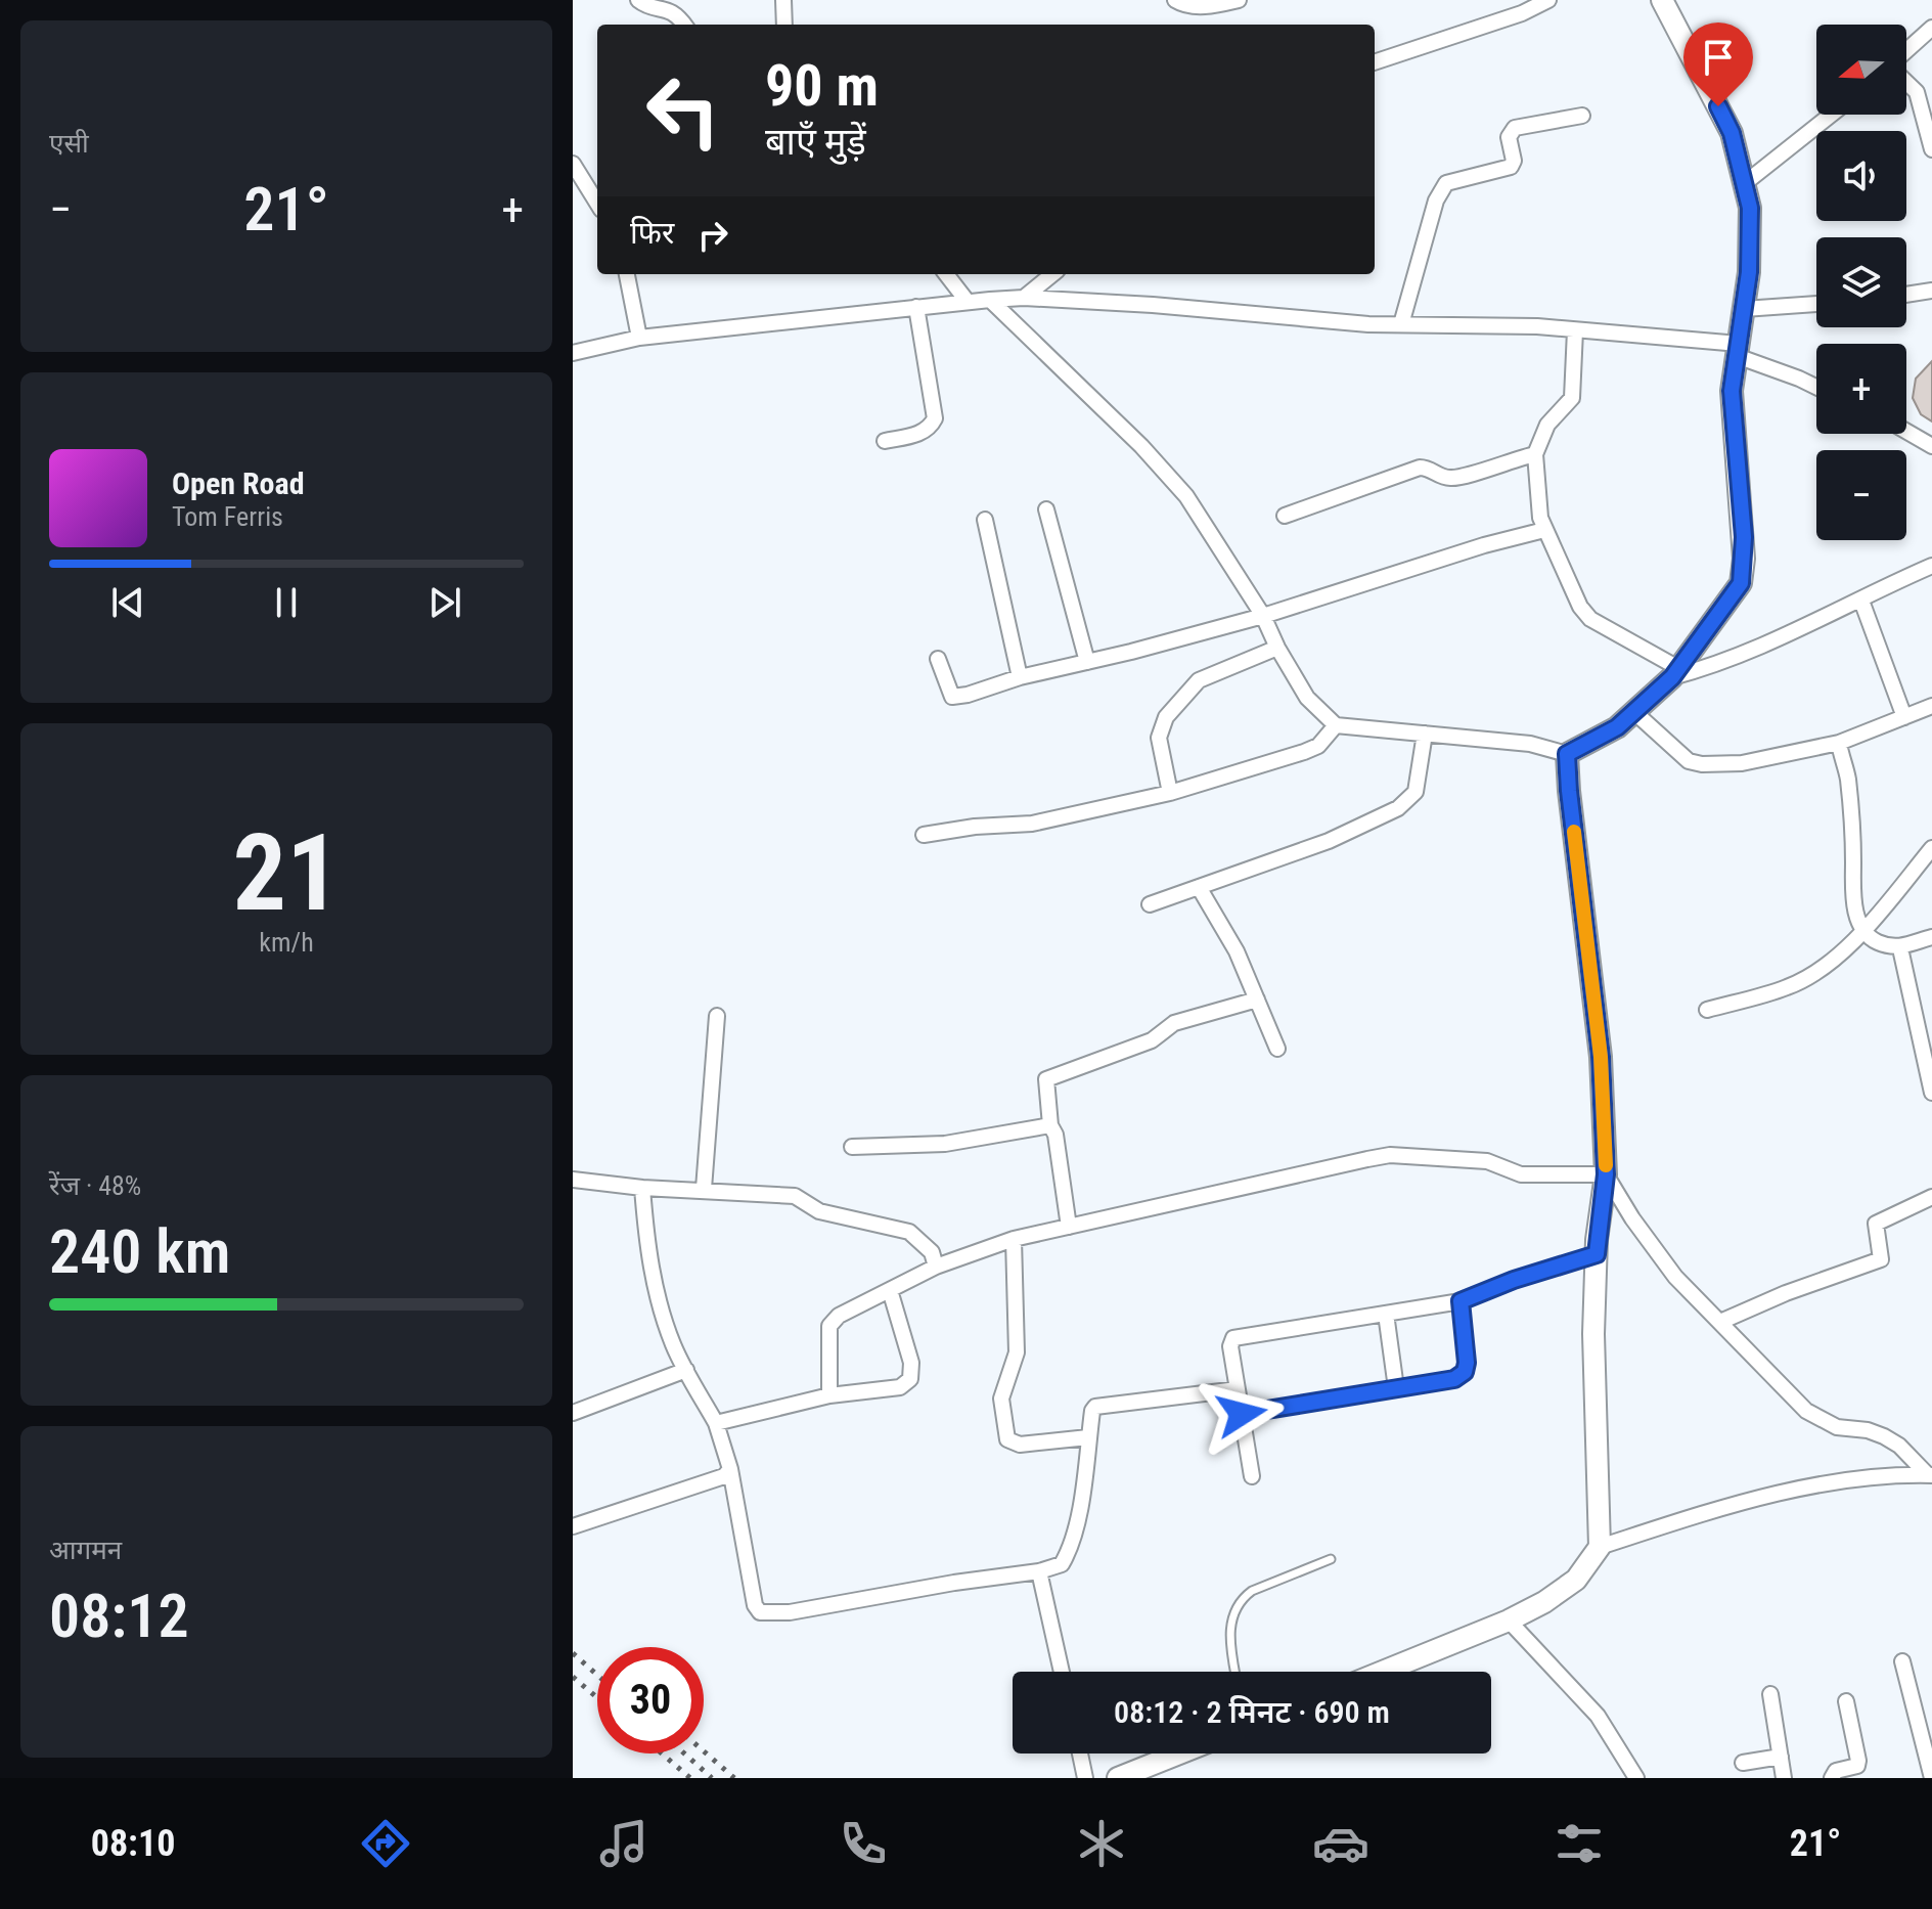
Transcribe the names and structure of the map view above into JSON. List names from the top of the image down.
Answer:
{
  "north": "left",
  "page": {
    "tile": [
      "एसी",
      ["21", "km/h"],
      ["रेंज · 48%", "240 km"],
      ["आगमन", "08:12"]
    ],
    "map_buttons": ["+", "−"],
    "turn": ["90 m", "बाएँ मुड़ें"],
    "heat": ["−", "21°", "+"],
    "then": "फिर",
    "song": ["Open Road", "Tom Ferris"],
    "limit": "30",
    "trip": "08:12 · 2 मिनट · 690 m",
    "tabs": ["08:10", "21°"]
  }
}
